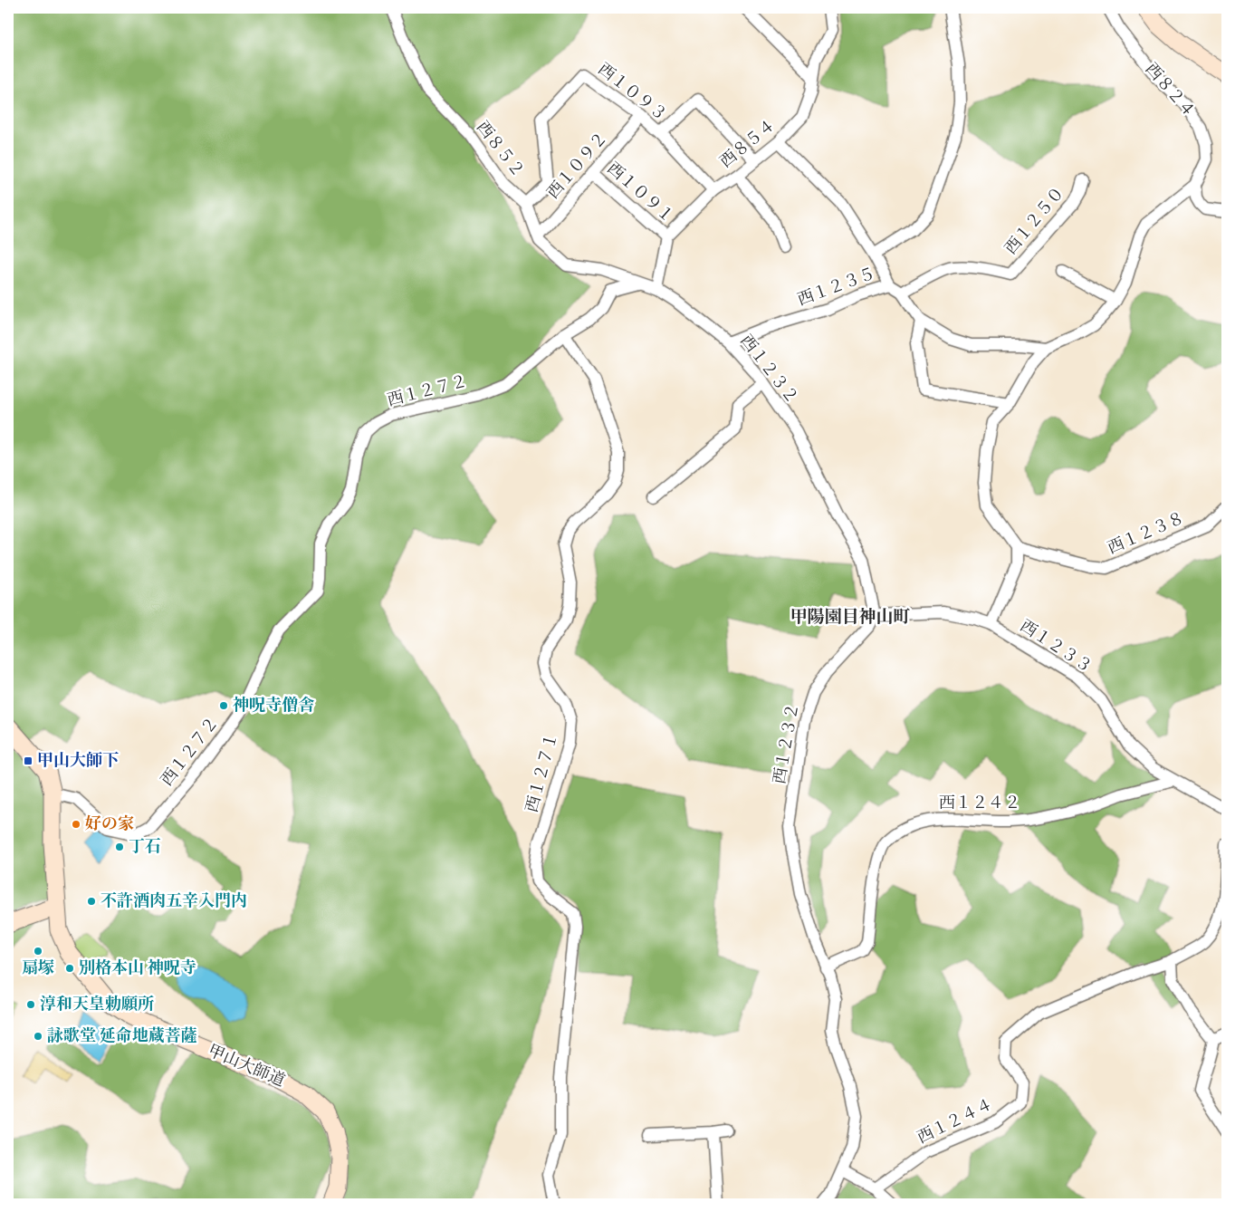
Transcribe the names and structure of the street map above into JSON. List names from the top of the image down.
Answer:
{
  "streets": {
    "street": [
      "西８２４",
      "西１０９３",
      "西８５４",
      "西８５２",
      "西１０９２",
      "西１０９１",
      "西１２５０",
      "西１２３５",
      "西１２３２",
      "西１２７２",
      "西１２３８",
      "西１２３３",
      "西１２７１",
      "西１２４２",
      "甲山大師道",
      "西１２４４"
    ]
  },
  "crossings": [
    ["西１０９３", "西８５４"],
    ["西１０９３", "西８５２"],
    ["西１０９３", "西１０９２"],
    ["西８５４", "西１０９１"],
    ["西８５２", "西１０９２"],
    ["西８５２", "西１２３２"],
    ["西１０９２", "西１０９１"],
    ["西１２５０", "西１２３５"],
    ["西１２３５", "西１２３２"],
    ["西１２３２", "西１２３３"],
    ["西１２３２", "西１２４２"],
    ["西１２７２", "西１２７１"],
    ["西１２７２", "甲山大師道"],
    ["西１２３３", "西１２４２"]
  ],
  "districts": ["甲陽園目神山町"],
  "places": {
    "other": [
      "神呪寺僧舎",
      "好の家",
      "丁石",
      "不許酒肉五辛入門内",
      "扇塚",
      "別格本山 神呪寺",
      "淳和天皇勅願所",
      "詠歌堂 延命地蔵菩薩"
    ],
    "transit": ["甲山大師下"]
  }
}
